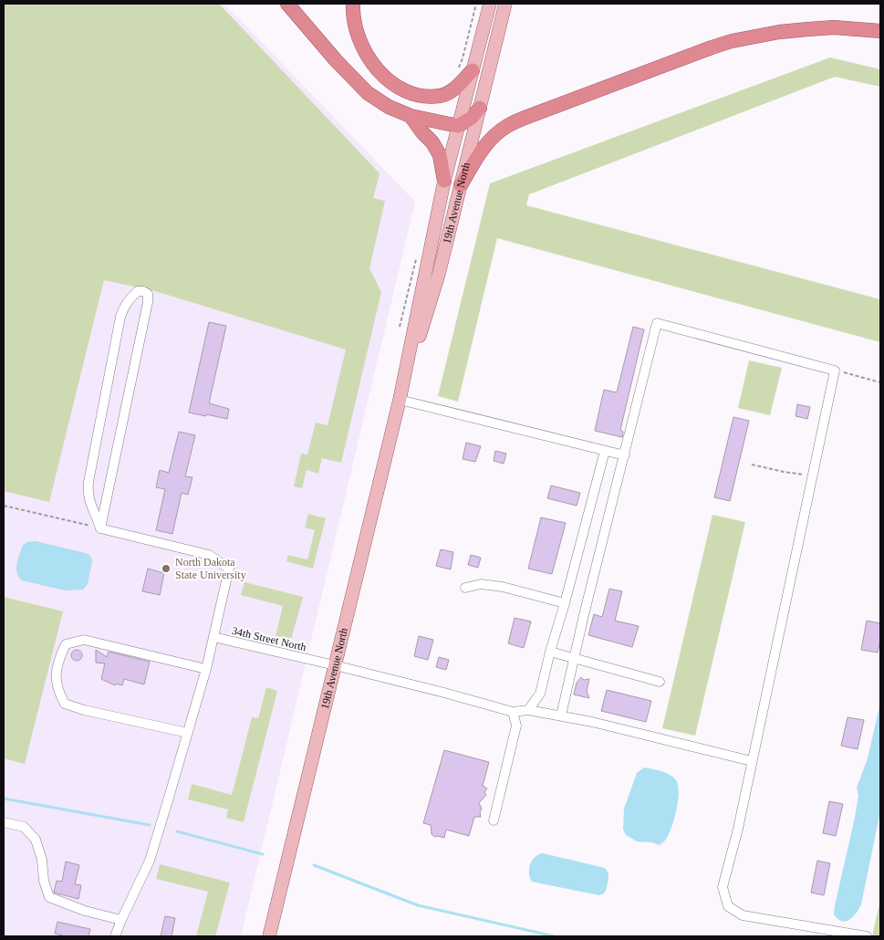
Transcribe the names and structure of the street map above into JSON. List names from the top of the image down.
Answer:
{
  "streets": {
    "main road": ["19th Avenue North"],
    "street": ["34th Street North"]
  },
  "crossings": [
    ["19th Avenue North", "34th Street North"]
  ],
  "places": ["North Dakota State University"]
}
